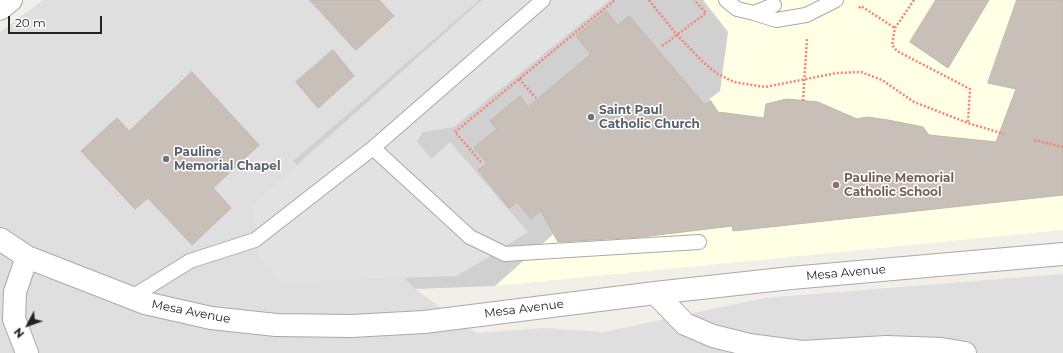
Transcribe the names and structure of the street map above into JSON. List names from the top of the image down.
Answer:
{
  "streets": {
    "street": ["Mesa Avenue"]
  },
  "places": ["Saint Paul Catholic Church", "Pauline Memorial Chapel", "Pauline Memorial Catholic School"],
  "scale_bar": "20 m",
  "north": "bottom left"
}
